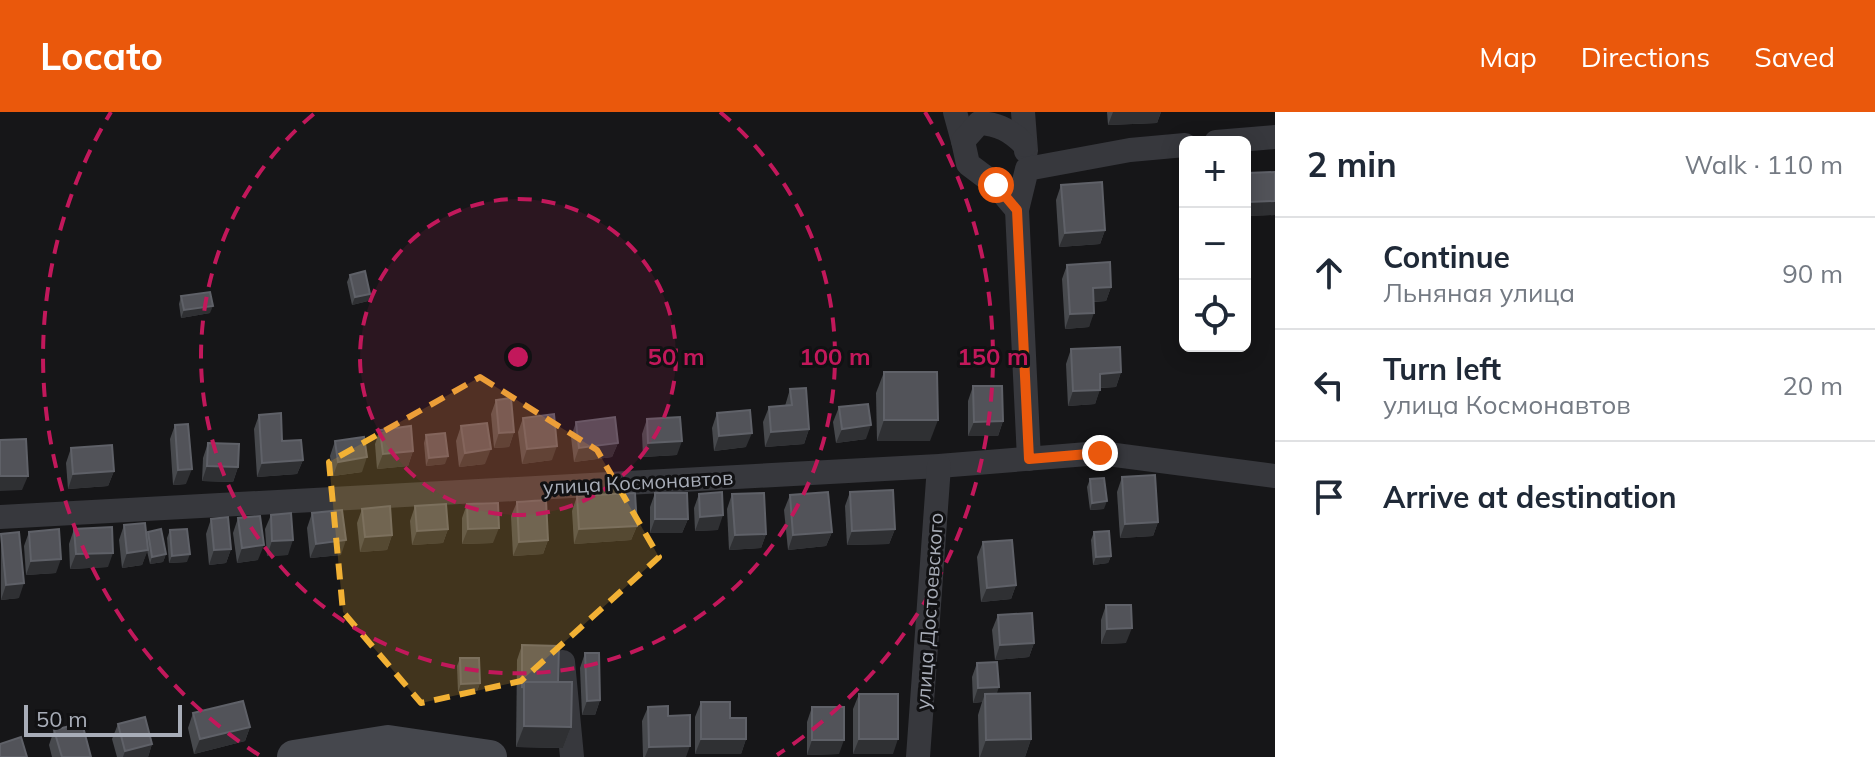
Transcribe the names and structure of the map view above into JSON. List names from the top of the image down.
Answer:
{
  "streets": {
    "street": ["улица Космонавтов", "улица Достоевского"]
  },
  "crossings": [
    ["улица Космонавтов", "улица Достоевского"]
  ],
  "scale_bar": "50 m",
  "page": {
    "header": "Locato",
    "nav": ["Map", "Directions", "Saved"],
    "heading": ["2 min", "Walk · 110 m"],
    "map_buttons": ["+", "−"],
    "list": [
      ["Continue", "Льняная улица", "90 m"],
      ["Turn left", "улица Космонавтов", "20 m"],
      "Arrive at destination"
    ],
    "scale": "50 m"
  },
  "rings": ["50 m", "100 m", "150 m"]
}
